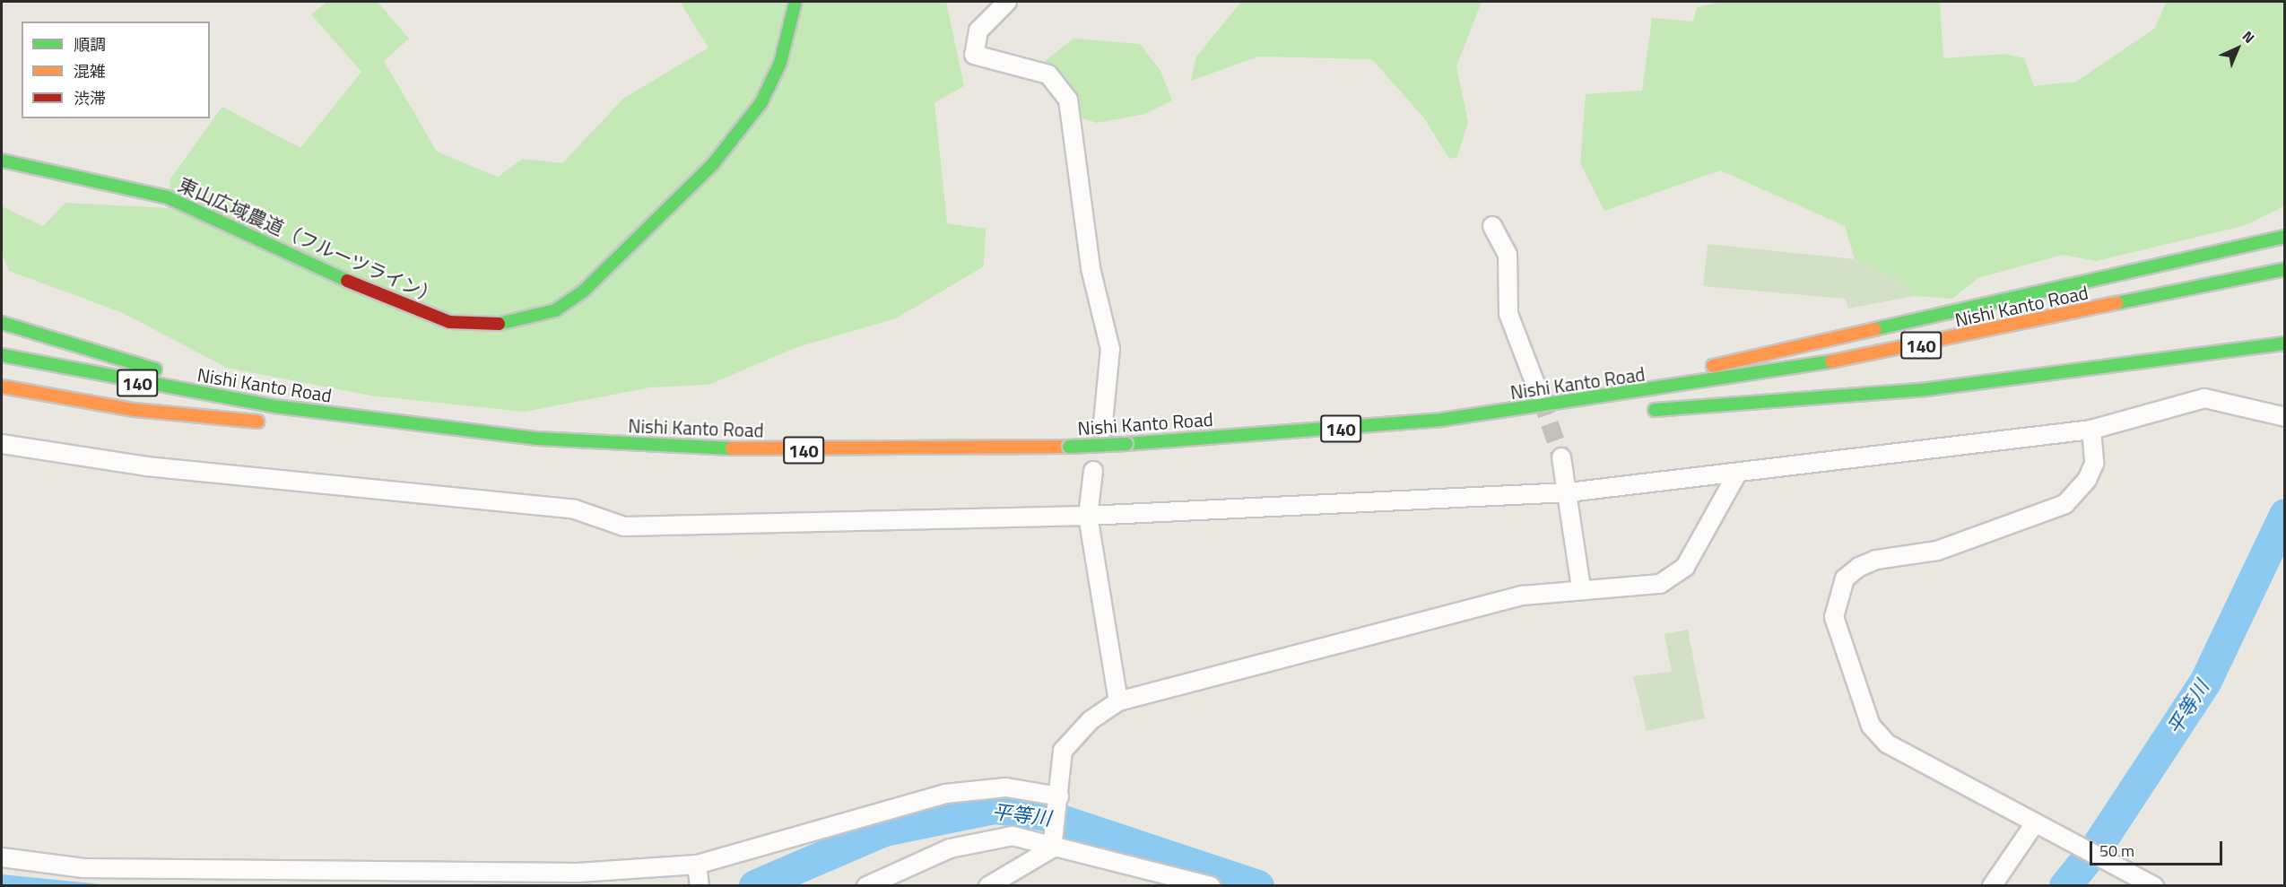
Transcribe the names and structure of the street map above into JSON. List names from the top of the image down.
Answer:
{
  "streets": {
    "main road": ["東山広域農道（フルーツライン）", "Nishi Kanto Road", "140"]
  },
  "water": ["平等川"],
  "legend": ["順調", "混雑", "渋滞"],
  "scale_bar": "50 m",
  "north": "top right"
}
